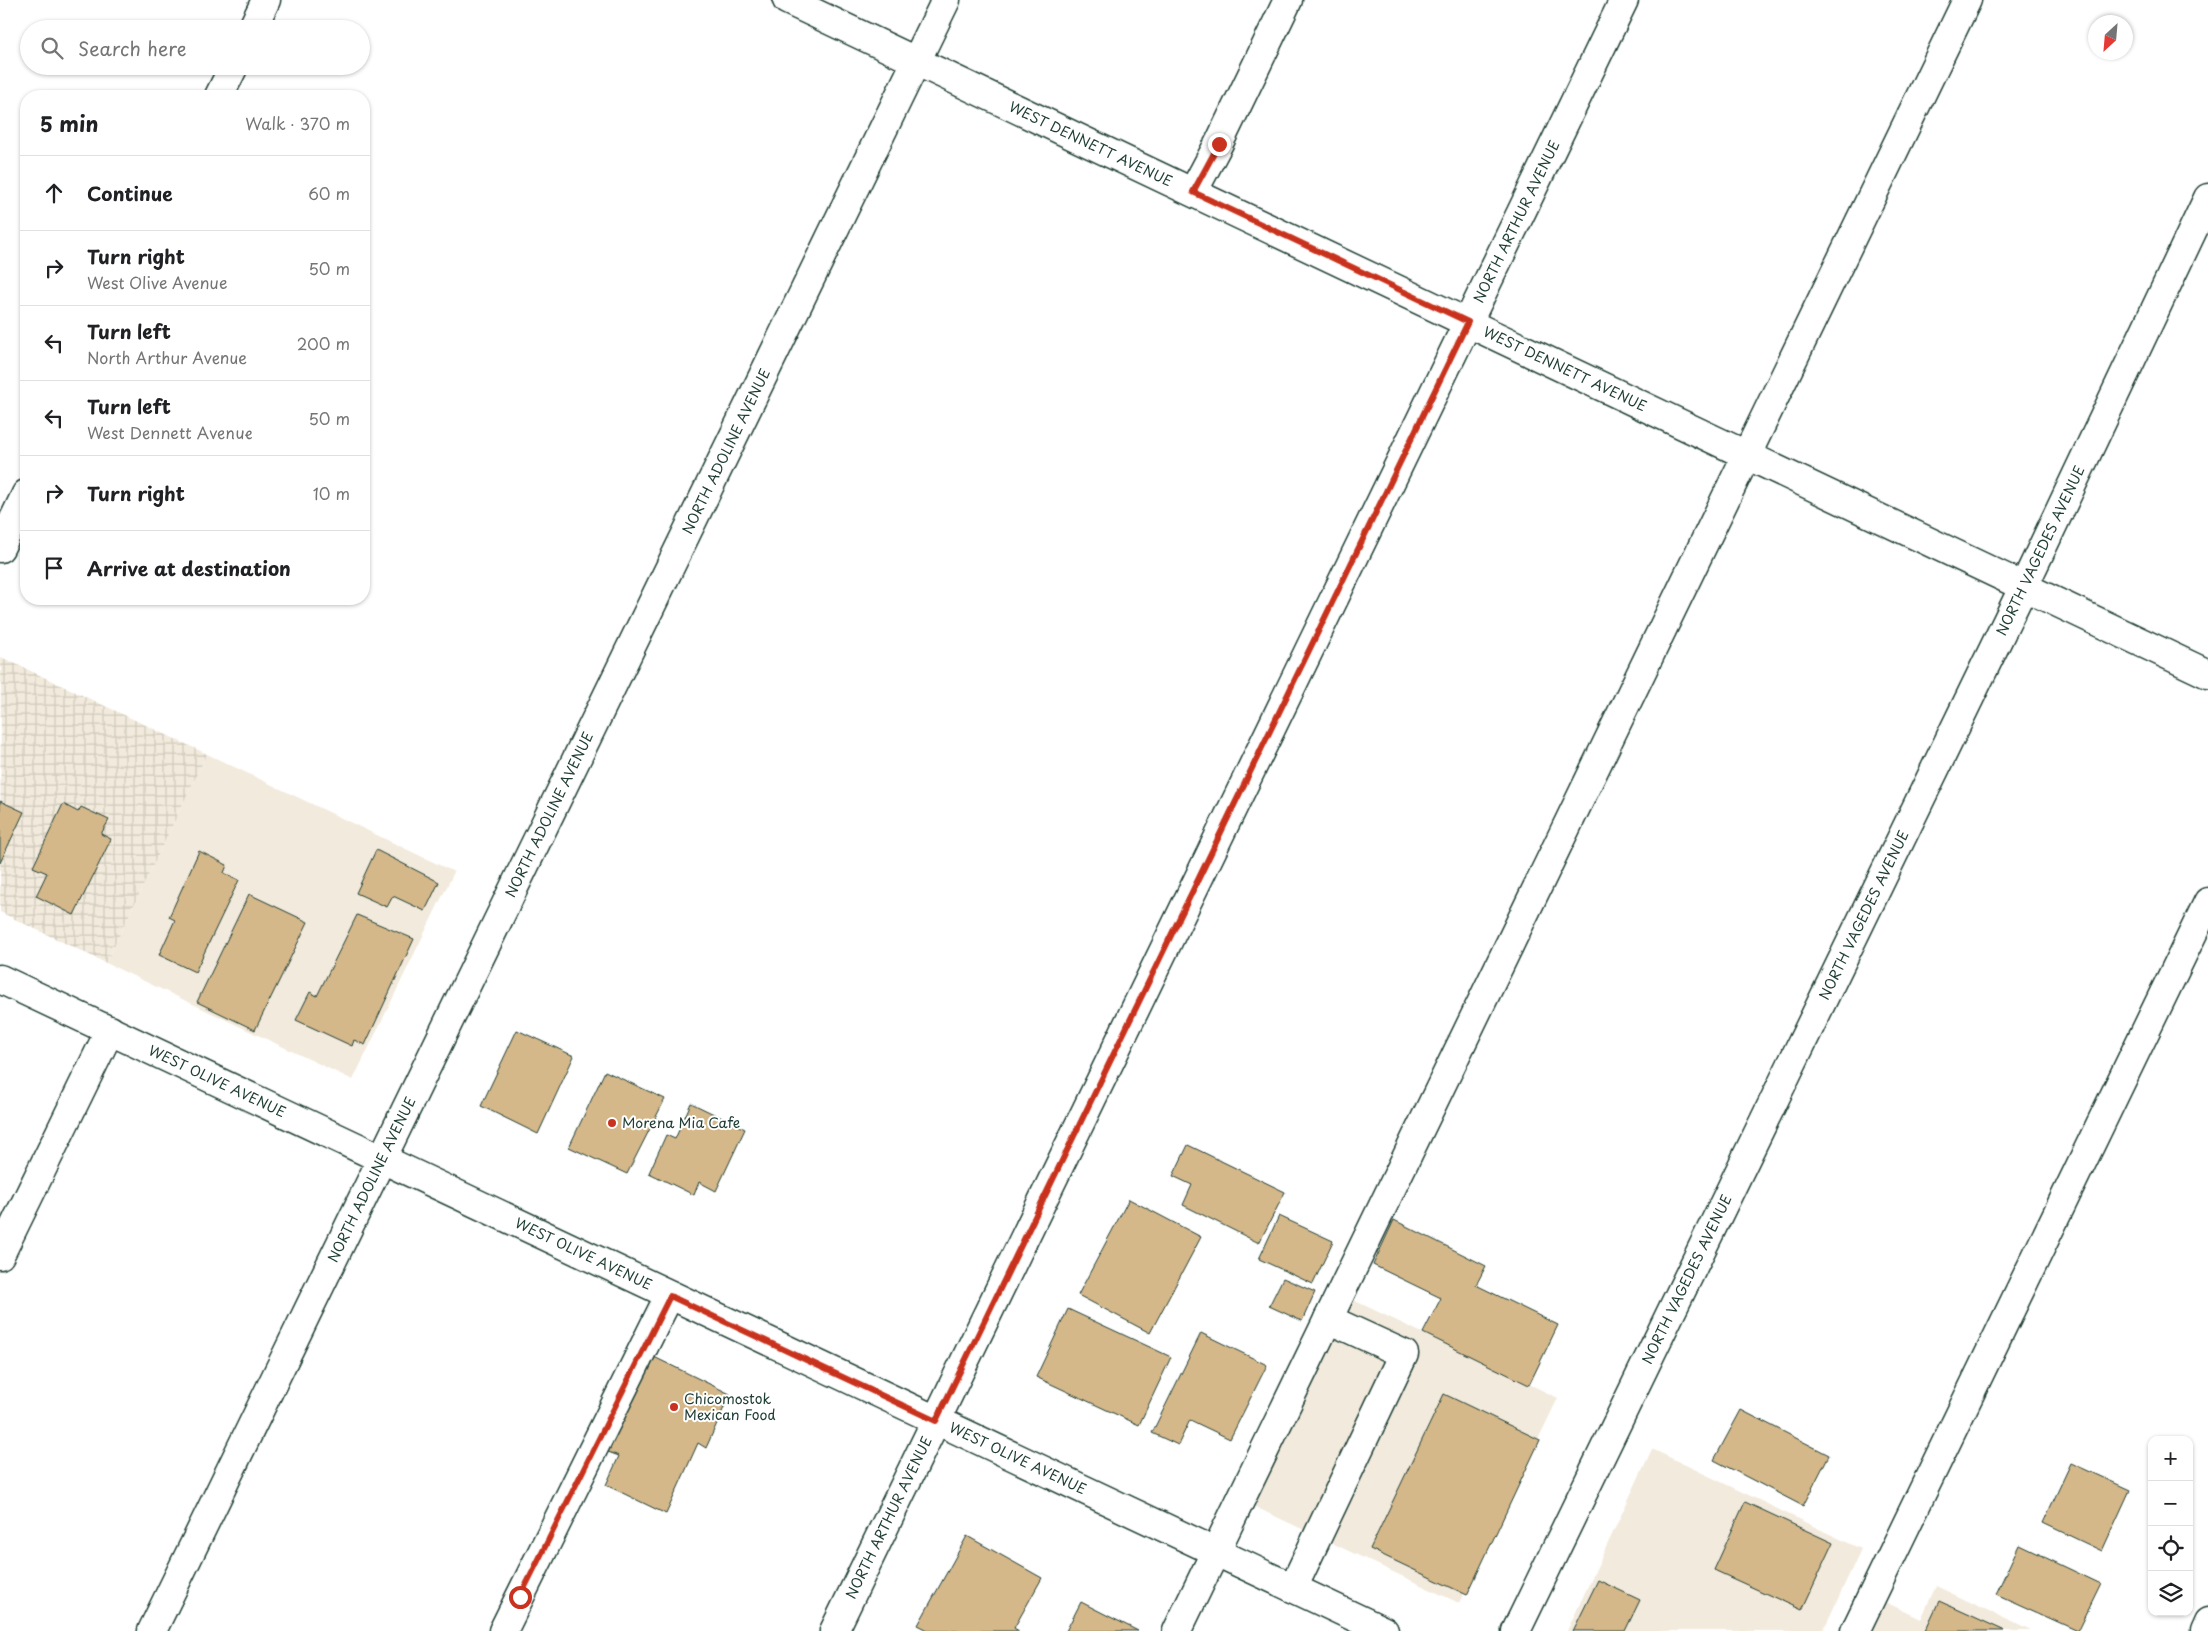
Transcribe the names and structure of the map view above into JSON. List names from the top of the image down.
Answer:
{
  "streets": {
    "street": [
      "WEST DENNETT AVENUE",
      "NORTH ARTHUR AVENUE",
      "NORTH ADOLINE AVENUE",
      "NORTH VAGEDES AVENUE",
      "WEST OLIVE AVENUE"
    ]
  },
  "crossings": [
    ["WEST DENNETT AVENUE", "NORTH ARTHUR AVENUE"],
    ["WEST DENNETT AVENUE", "NORTH ADOLINE AVENUE"],
    ["WEST DENNETT AVENUE", "NORTH VAGEDES AVENUE"],
    ["NORTH ARTHUR AVENUE", "WEST OLIVE AVENUE"],
    ["NORTH ADOLINE AVENUE", "WEST OLIVE AVENUE"]
  ],
  "places": ["Morena Mia Cafe", "Chicomostok Mexican Food"],
  "north": "bottom left",
  "page": {
    "search": "Search here",
    "heading": ["5 min", "Walk · 370 m"],
    "list": [
      ["Continue", "60 m"],
      ["Turn right", "West Olive Avenue", "50 m"],
      ["Turn left", "North Arthur Avenue", "200 m"],
      ["Turn left", "West Dennett Avenue", "50 m"],
      ["Turn right", "10 m"],
      "Arrive at destination"
    ],
    "map_buttons": ["+", "−"]
  }
}
